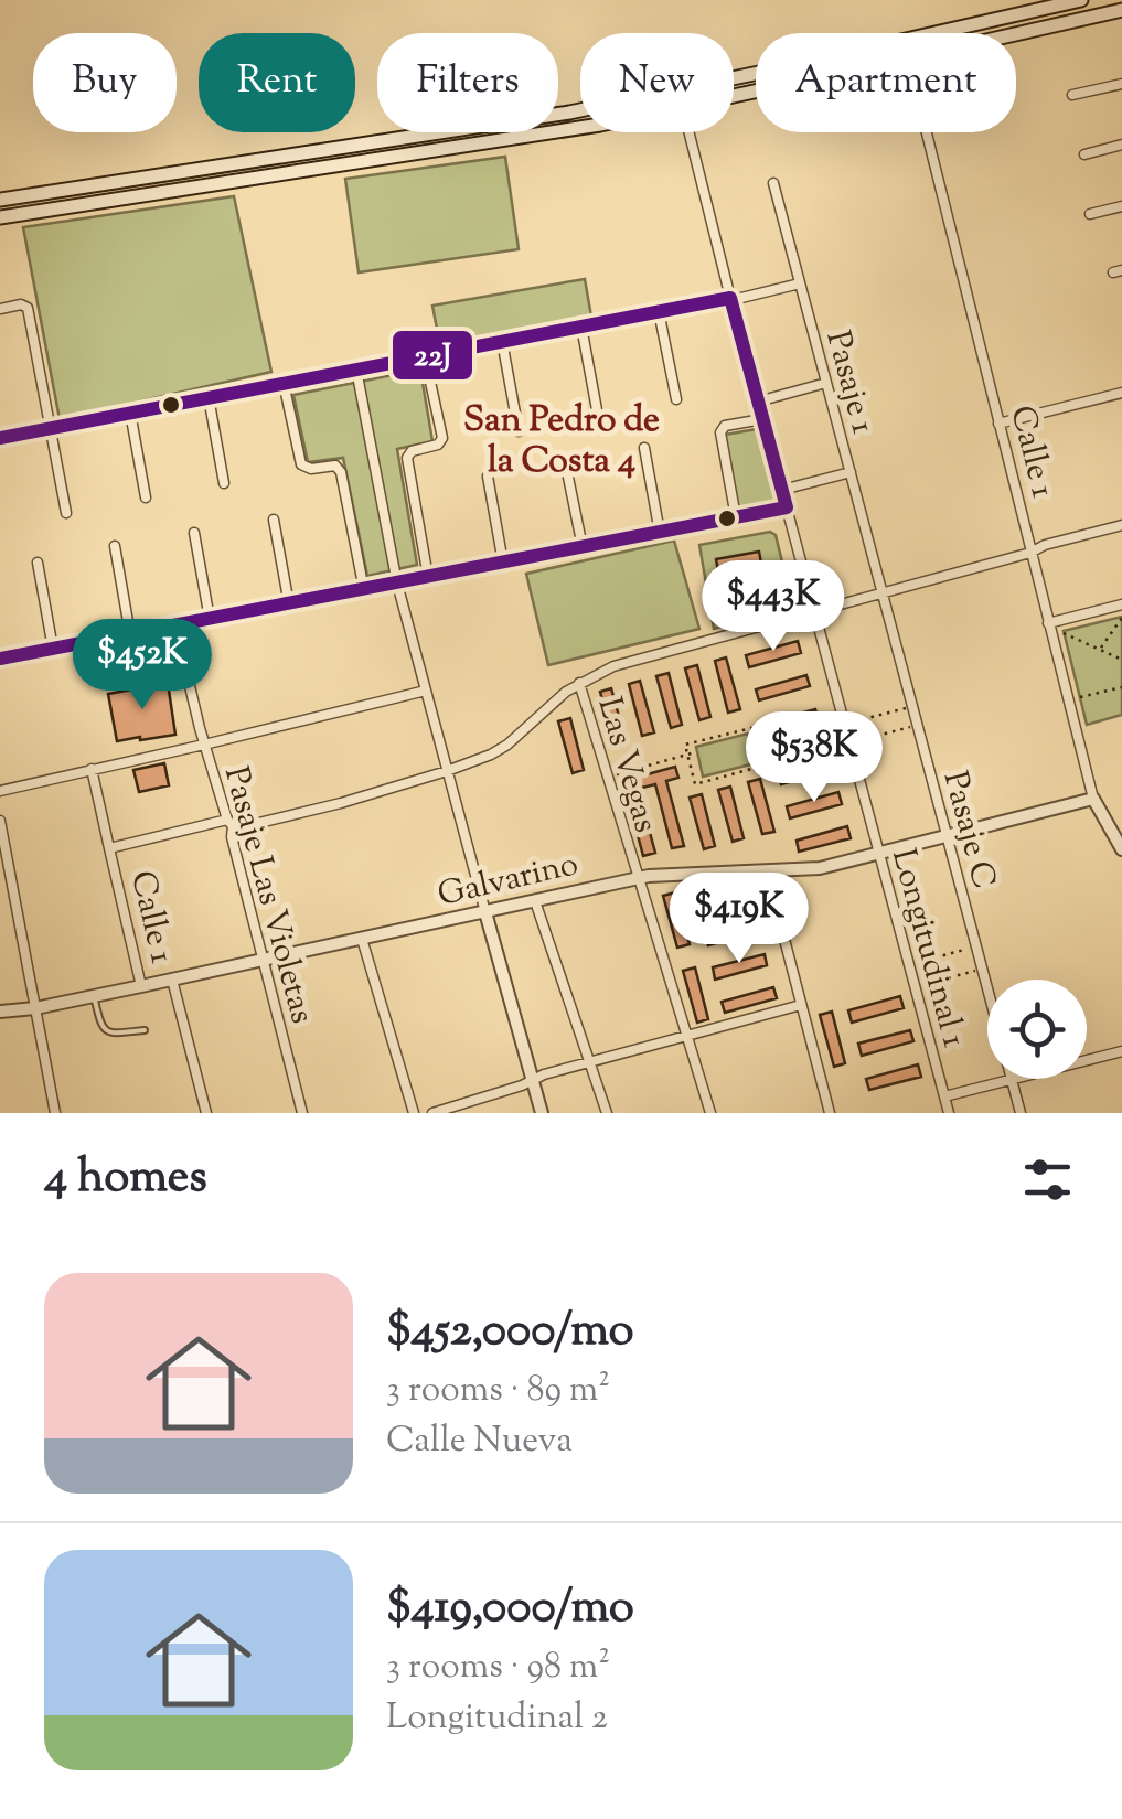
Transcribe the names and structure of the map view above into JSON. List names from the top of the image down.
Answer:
{
  "streets": {
    "street": [
      "Pasaje 1",
      "Calle 1",
      "Las Vegas",
      "Pasaje C",
      "Galvarino",
      "Pasaje Las Violetas",
      "Longitudinal 1"
    ]
  },
  "crossings": [
    ["Pasaje 1", "Calle 1"],
    ["Pasaje 1", "Pasaje C"],
    ["Calle 1", "Las Vegas"],
    ["Calle 1", "Pasaje C"],
    ["Calle 1", "Galvarino"],
    ["Calle 1", "Pasaje Las Violetas"],
    ["Calle 1", "Longitudinal 1"],
    ["Las Vegas", "Galvarino"],
    ["Pasaje C", "Galvarino"],
    ["Galvarino", "Pasaje Las Violetas"],
    ["Galvarino", "Longitudinal 1"]
  ],
  "districts": ["San Pedro de la Costa 4"],
  "lines": ["transit line 22J"],
  "page": {
    "chip": [
      "Buy",
      "Rent",
      "Filters",
      "New",
      "Apartment"
    ],
    "price": [
      "$443K",
      "$452K",
      "$538K",
      "$419K"
    ],
    "heading": "4 homes",
    "list": [
      {
        "name": "$452,000/mo",
        "note": "3 rooms · 89 m² · Calle Nueva"
      },
      {
        "name": "$419,000/mo",
        "note": "3 rooms · 98 m² · Longitudinal 2"
      }
    ]
  }
}
